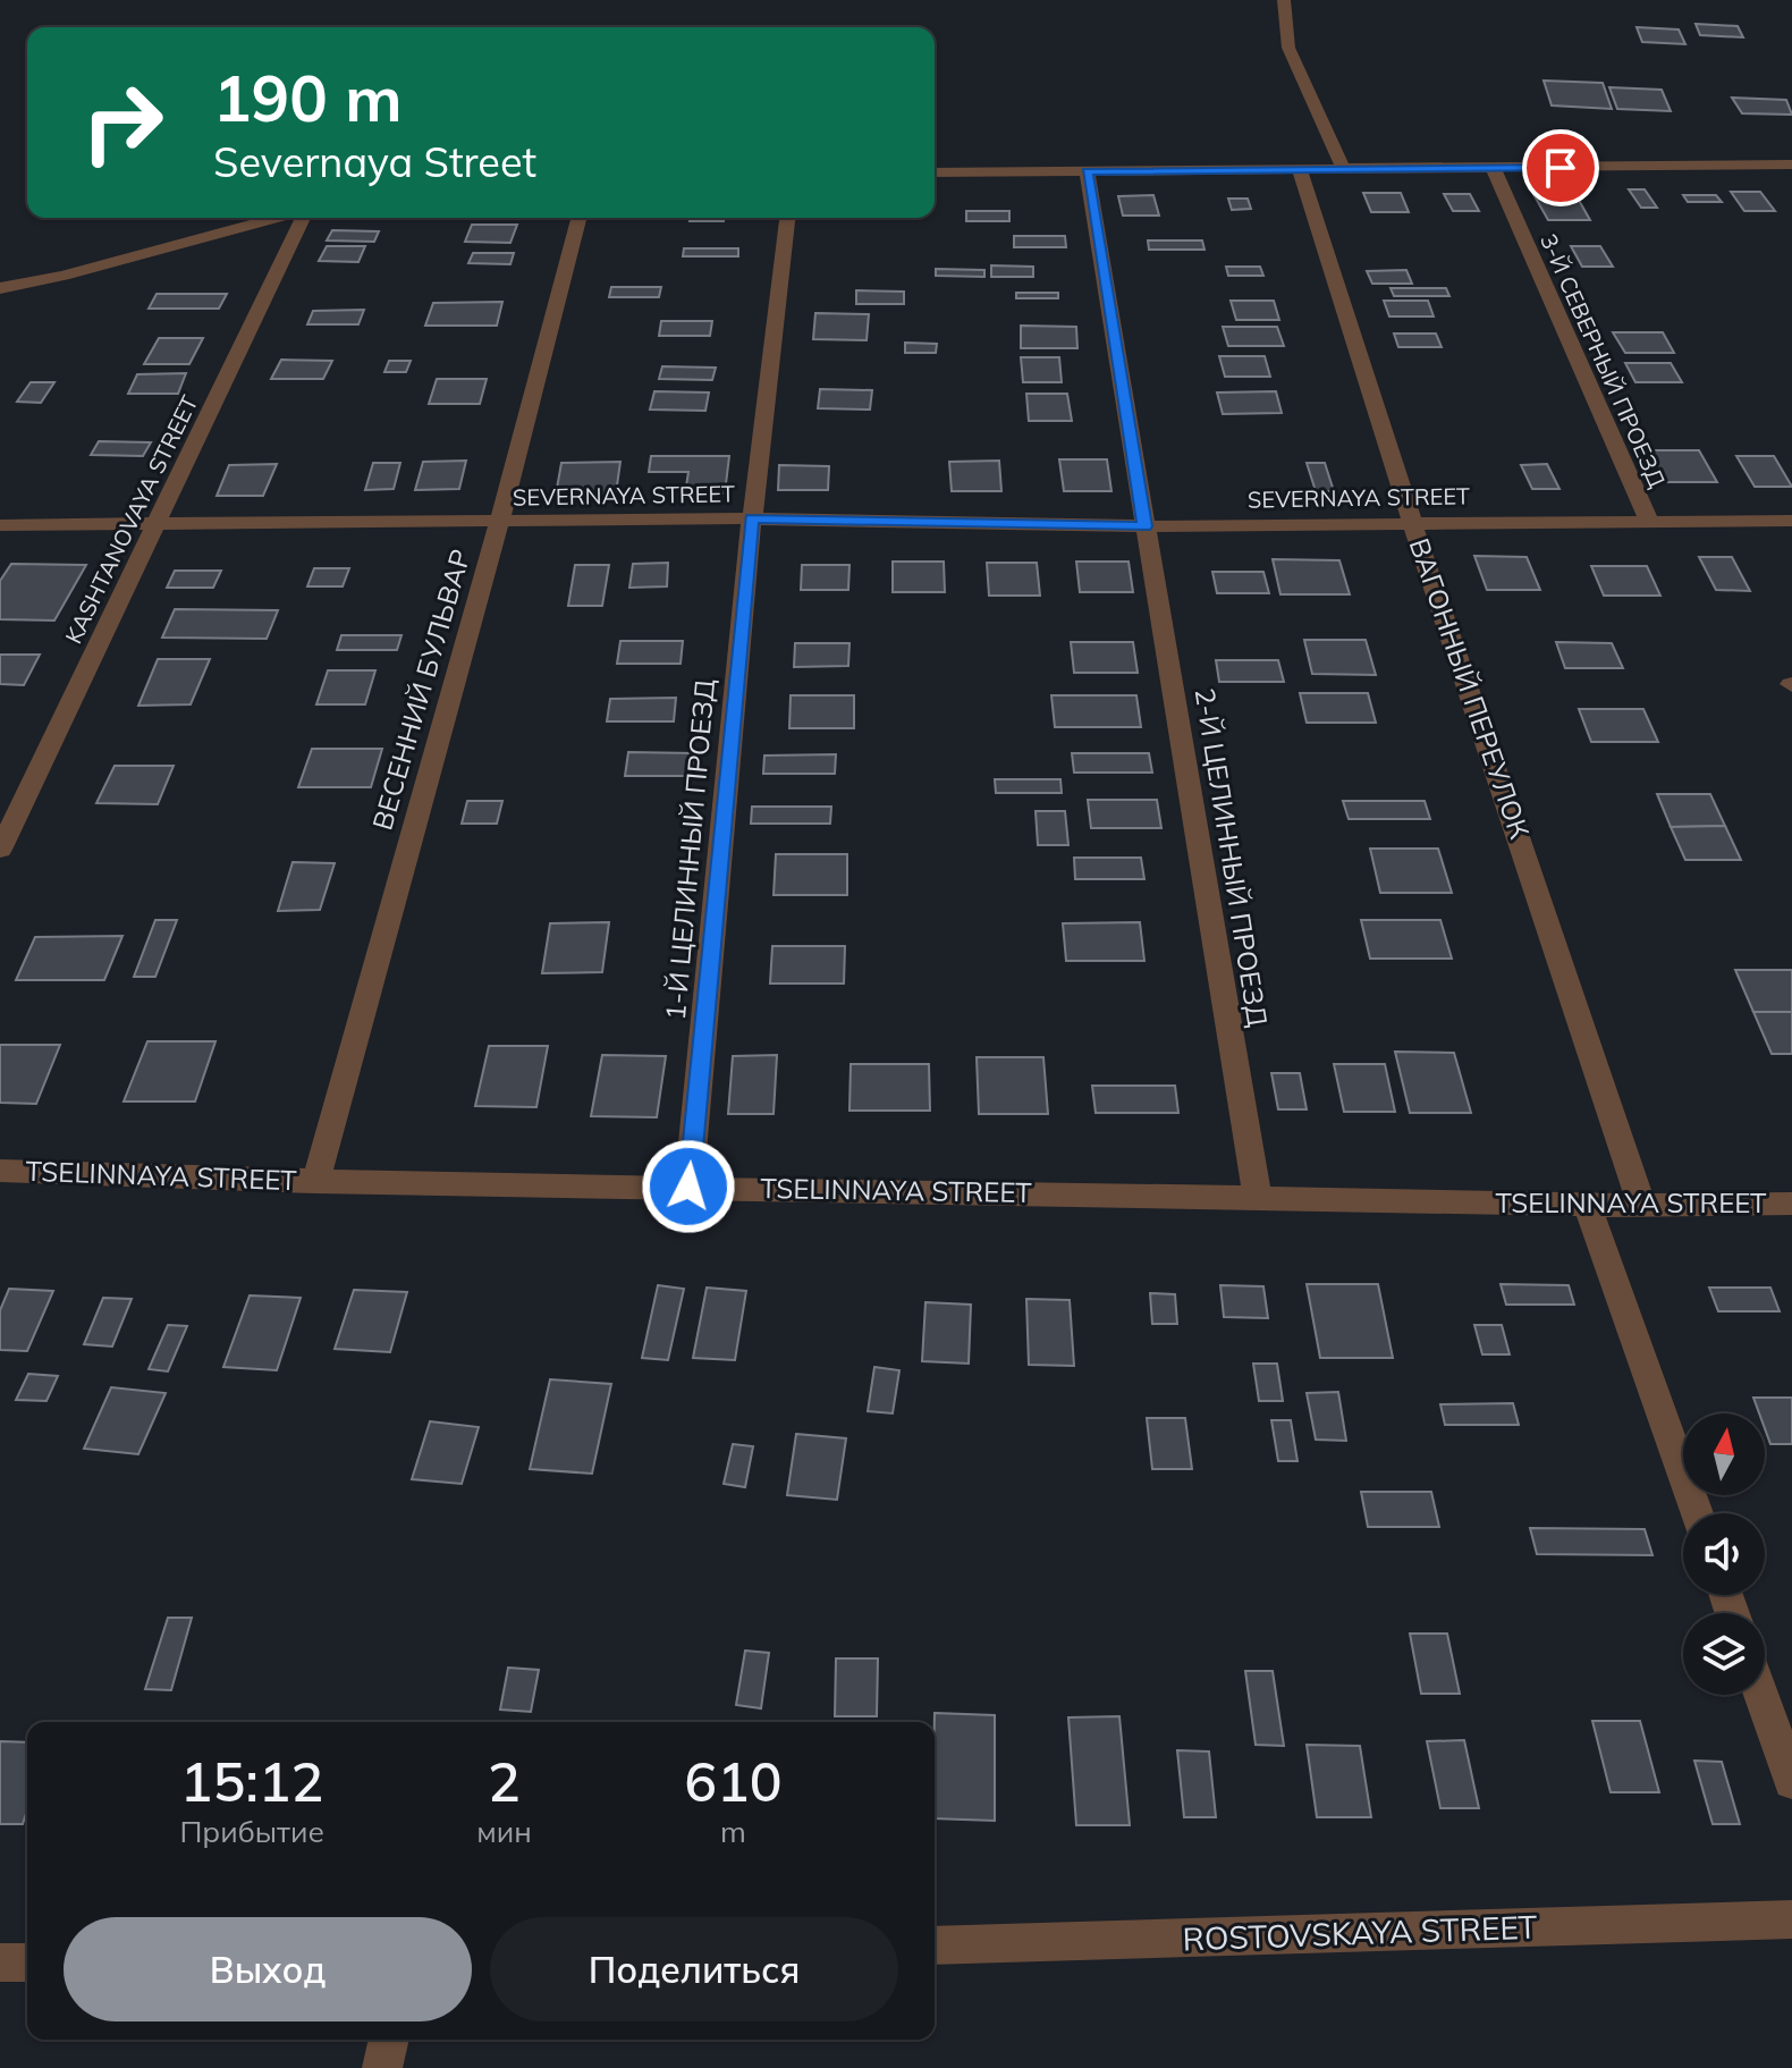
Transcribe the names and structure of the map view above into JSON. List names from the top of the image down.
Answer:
{
  "streets": {
    "street": [
      "3-Й СЕВЕРНЫЙ ПРОЕЗД",
      "SEVERNAYA STREET",
      "KASHTANOVAYA STREET",
      "ВАГОННЫЙ ПЕРЕУЛОК",
      "ВЕСЕННИЙ БУЛЬВАР",
      "1-Й ЦЕЛИННЫЙ ПРОЕЗД",
      "2-Й ЦЕЛИННЫЙ ПРОЕЗД",
      "TSELINNAYA STREET",
      "ROSTOVSKAYA STREET"
    ]
  },
  "crossings": [
    ["3-Й СЕВЕРНЫЙ ПРОЕЗД", "SEVERNAYA STREET"],
    ["SEVERNAYA STREET", "KASHTANOVAYA STREET"],
    ["SEVERNAYA STREET", "ВАГОННЫЙ ПЕРЕУЛОК"],
    ["SEVERNAYA STREET", "ВЕСЕННИЙ БУЛЬВАР"],
    ["SEVERNAYA STREET", "1-Й ЦЕЛИННЫЙ ПРОЕЗД"],
    ["SEVERNAYA STREET", "2-Й ЦЕЛИННЫЙ ПРОЕЗД"],
    ["ВАГОННЫЙ ПЕРЕУЛОК", "TSELINNAYA STREET"],
    ["ВЕСЕННИЙ БУЛЬВАР", "TSELINNAYA STREET"],
    ["1-Й ЦЕЛИННЫЙ ПРОЕЗД", "TSELINNAYA STREET"],
    ["2-Й ЦЕЛИННЫЙ ПРОЕЗД", "TSELINNAYA STREET"]
  ],
  "north": "top",
  "page": {
    "turn": ["190 m", "Severnaya Street"],
    "eta": [
      "15:12",
      "Прибытие",
      "2",
      "мин",
      "610",
      "m"
    ],
    "buttons": ["Выход", "Поделиться"]
  }
}
